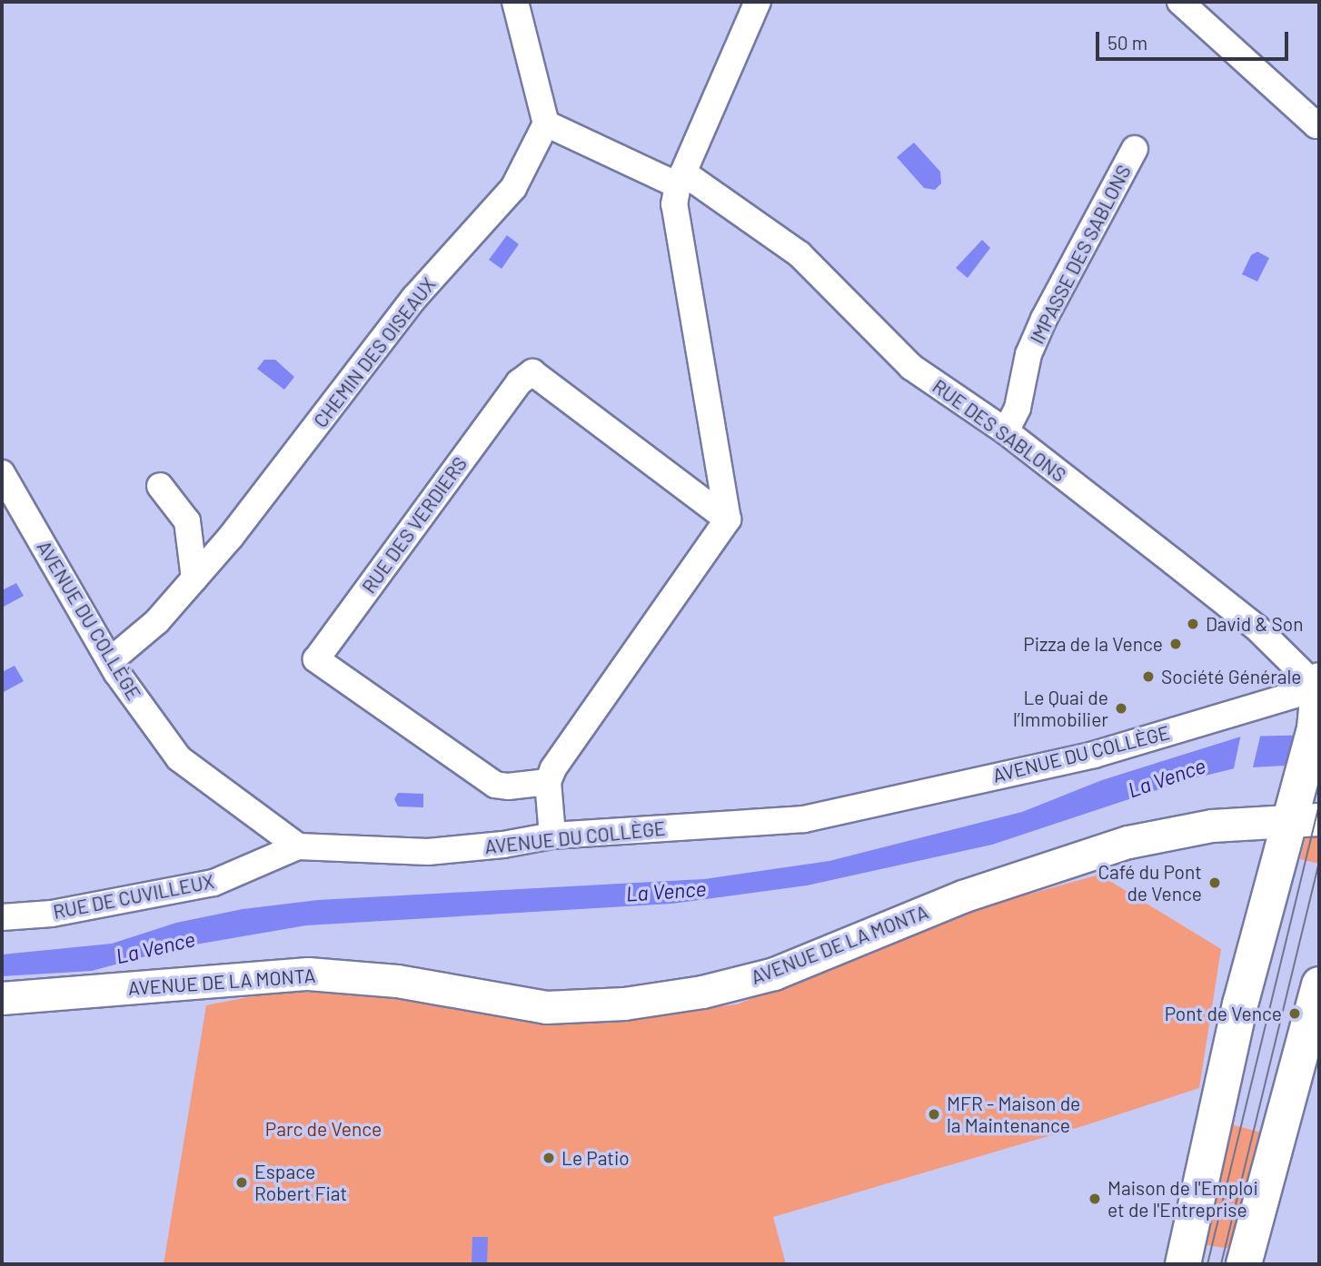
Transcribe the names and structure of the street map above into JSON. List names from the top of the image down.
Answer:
{
  "streets": {
    "street": [
      "IMPASSE DES SABLONS",
      "CHEMIN DES OISEAUX",
      "RUE DES SABLONS",
      "RUE DES VERDIERS",
      "AVENUE DU COLLÈGE",
      "RUE DE CUVILLEUX",
      "AVENUE DE LA MONTA"
    ]
  },
  "crossings": [
    ["IMPASSE DES SABLONS", "RUE DES SABLONS"],
    ["CHEMIN DES OISEAUX", "RUE DES SABLONS"],
    ["CHEMIN DES OISEAUX", "AVENUE DU COLLÈGE"],
    ["RUE DES SABLONS", "AVENUE DU COLLÈGE"],
    ["AVENUE DU COLLÈGE", "RUE DE CUVILLEUX"]
  ],
  "water": ["La Vence"],
  "parks": ["Parc de Vence"],
  "places": [
    "David & Son",
    "Pizza de la Vence",
    "Société Générale",
    "Le Quai de l’Immobilier",
    "Café du Pont de Vence",
    "Pont de Vence",
    "MFR - Maison de la Maintenance",
    "Le Patio",
    "Espace Robert Fiat",
    "Maison de l'Emploi et de l'Entreprise"
  ],
  "scale_bar": "50 m"
}
